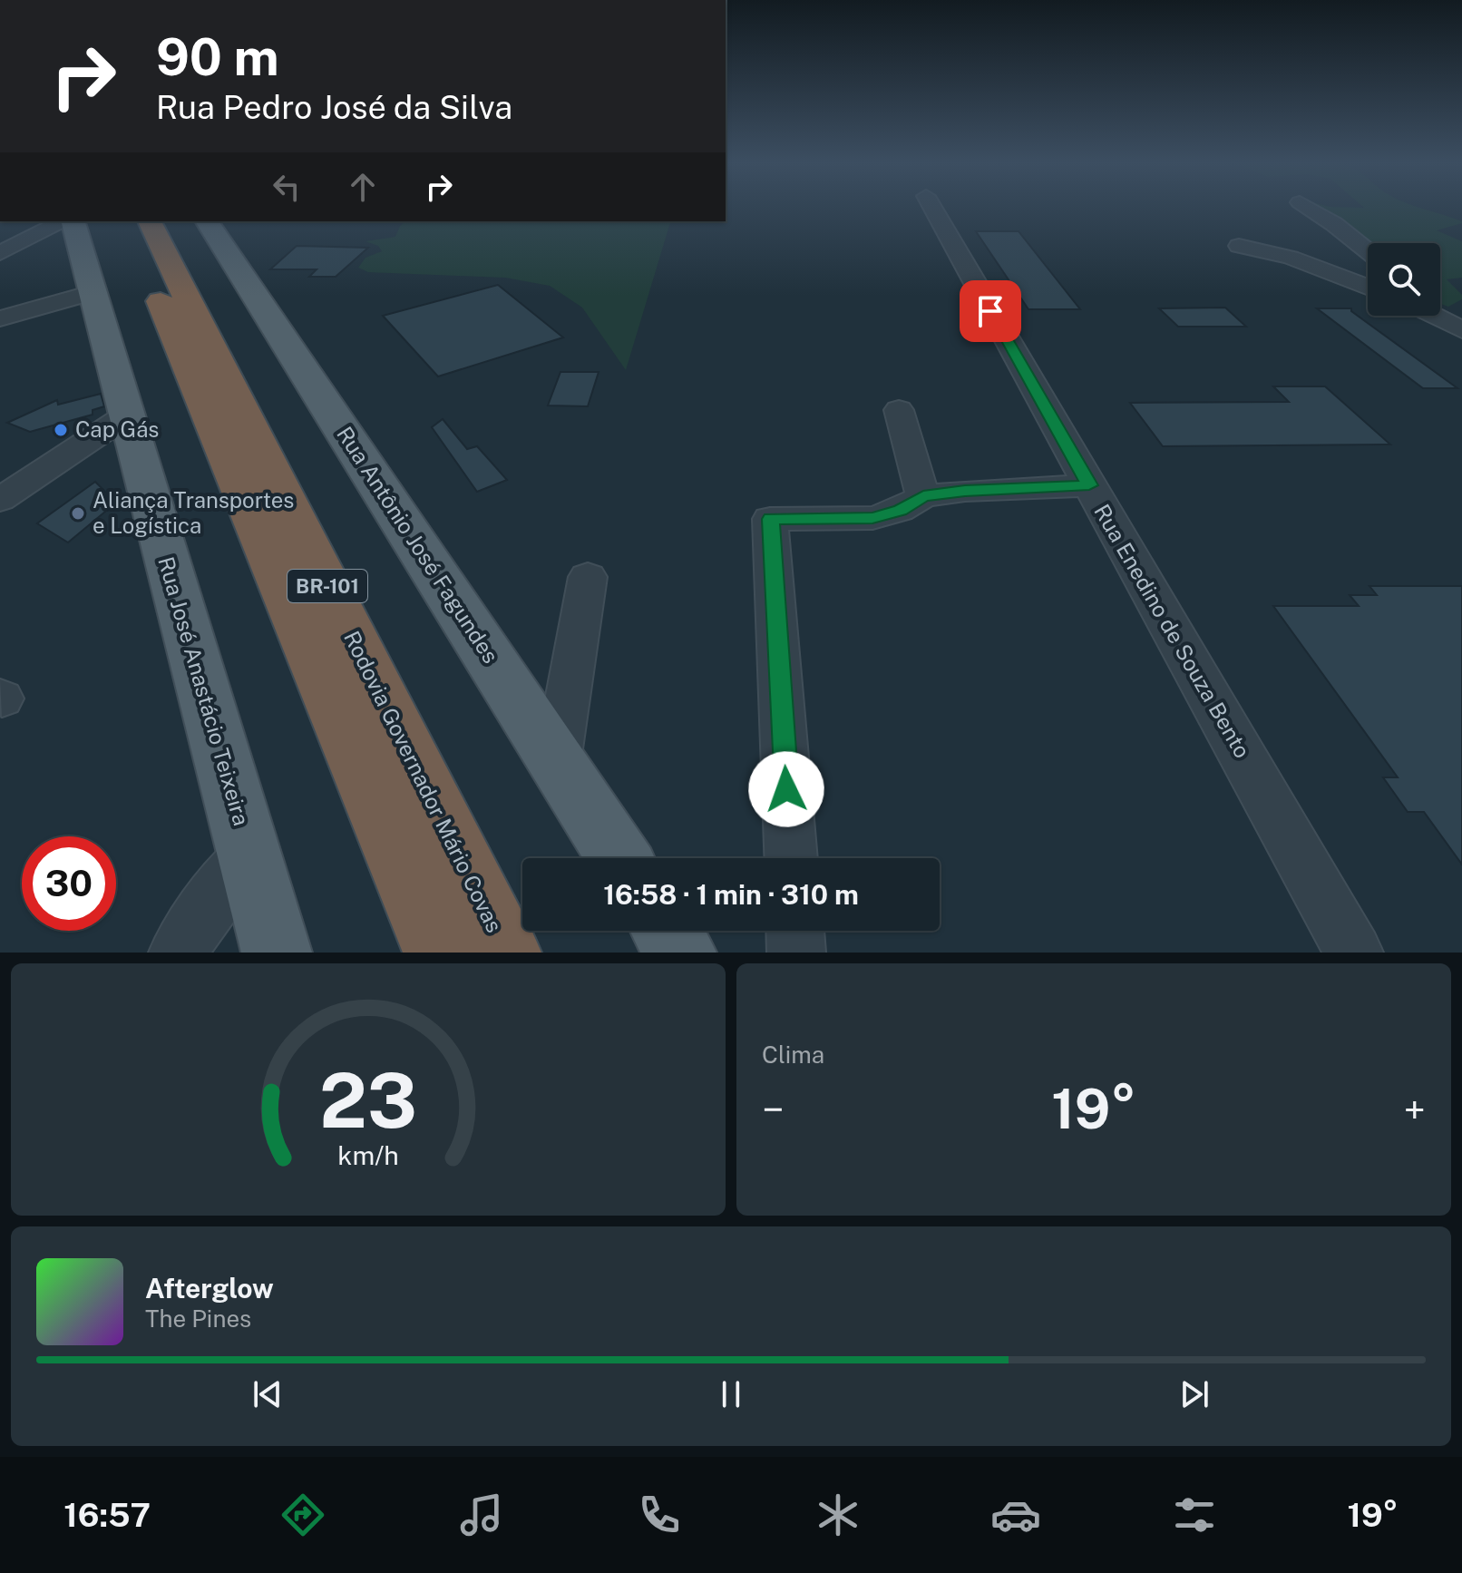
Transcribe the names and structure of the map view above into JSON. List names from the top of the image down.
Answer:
{
  "streets": {
    "highway": ["BR-101", "Rodovia Governador Mário Covas"],
    "main road": ["Rua Antônio José Fagundes", "Rua José Anastácio Teixeira"],
    "street": ["Rua Enedino de Souza Bento"]
  },
  "places": ["Cap Gás", "Aliança Transportes e Logística"],
  "page": {
    "turn": ["90 m", "Rua Pedro José da Silva"],
    "limit": "30",
    "trip": "16:58 · 1 min · 310 m",
    "tile": "Clima",
    "heat": ["−", "19°", "+"],
    "song": ["Afterglow", "The Pines"],
    "tabs": ["16:57", "19°"],
    "gauge": ["23", "km/h"]
  }
}
